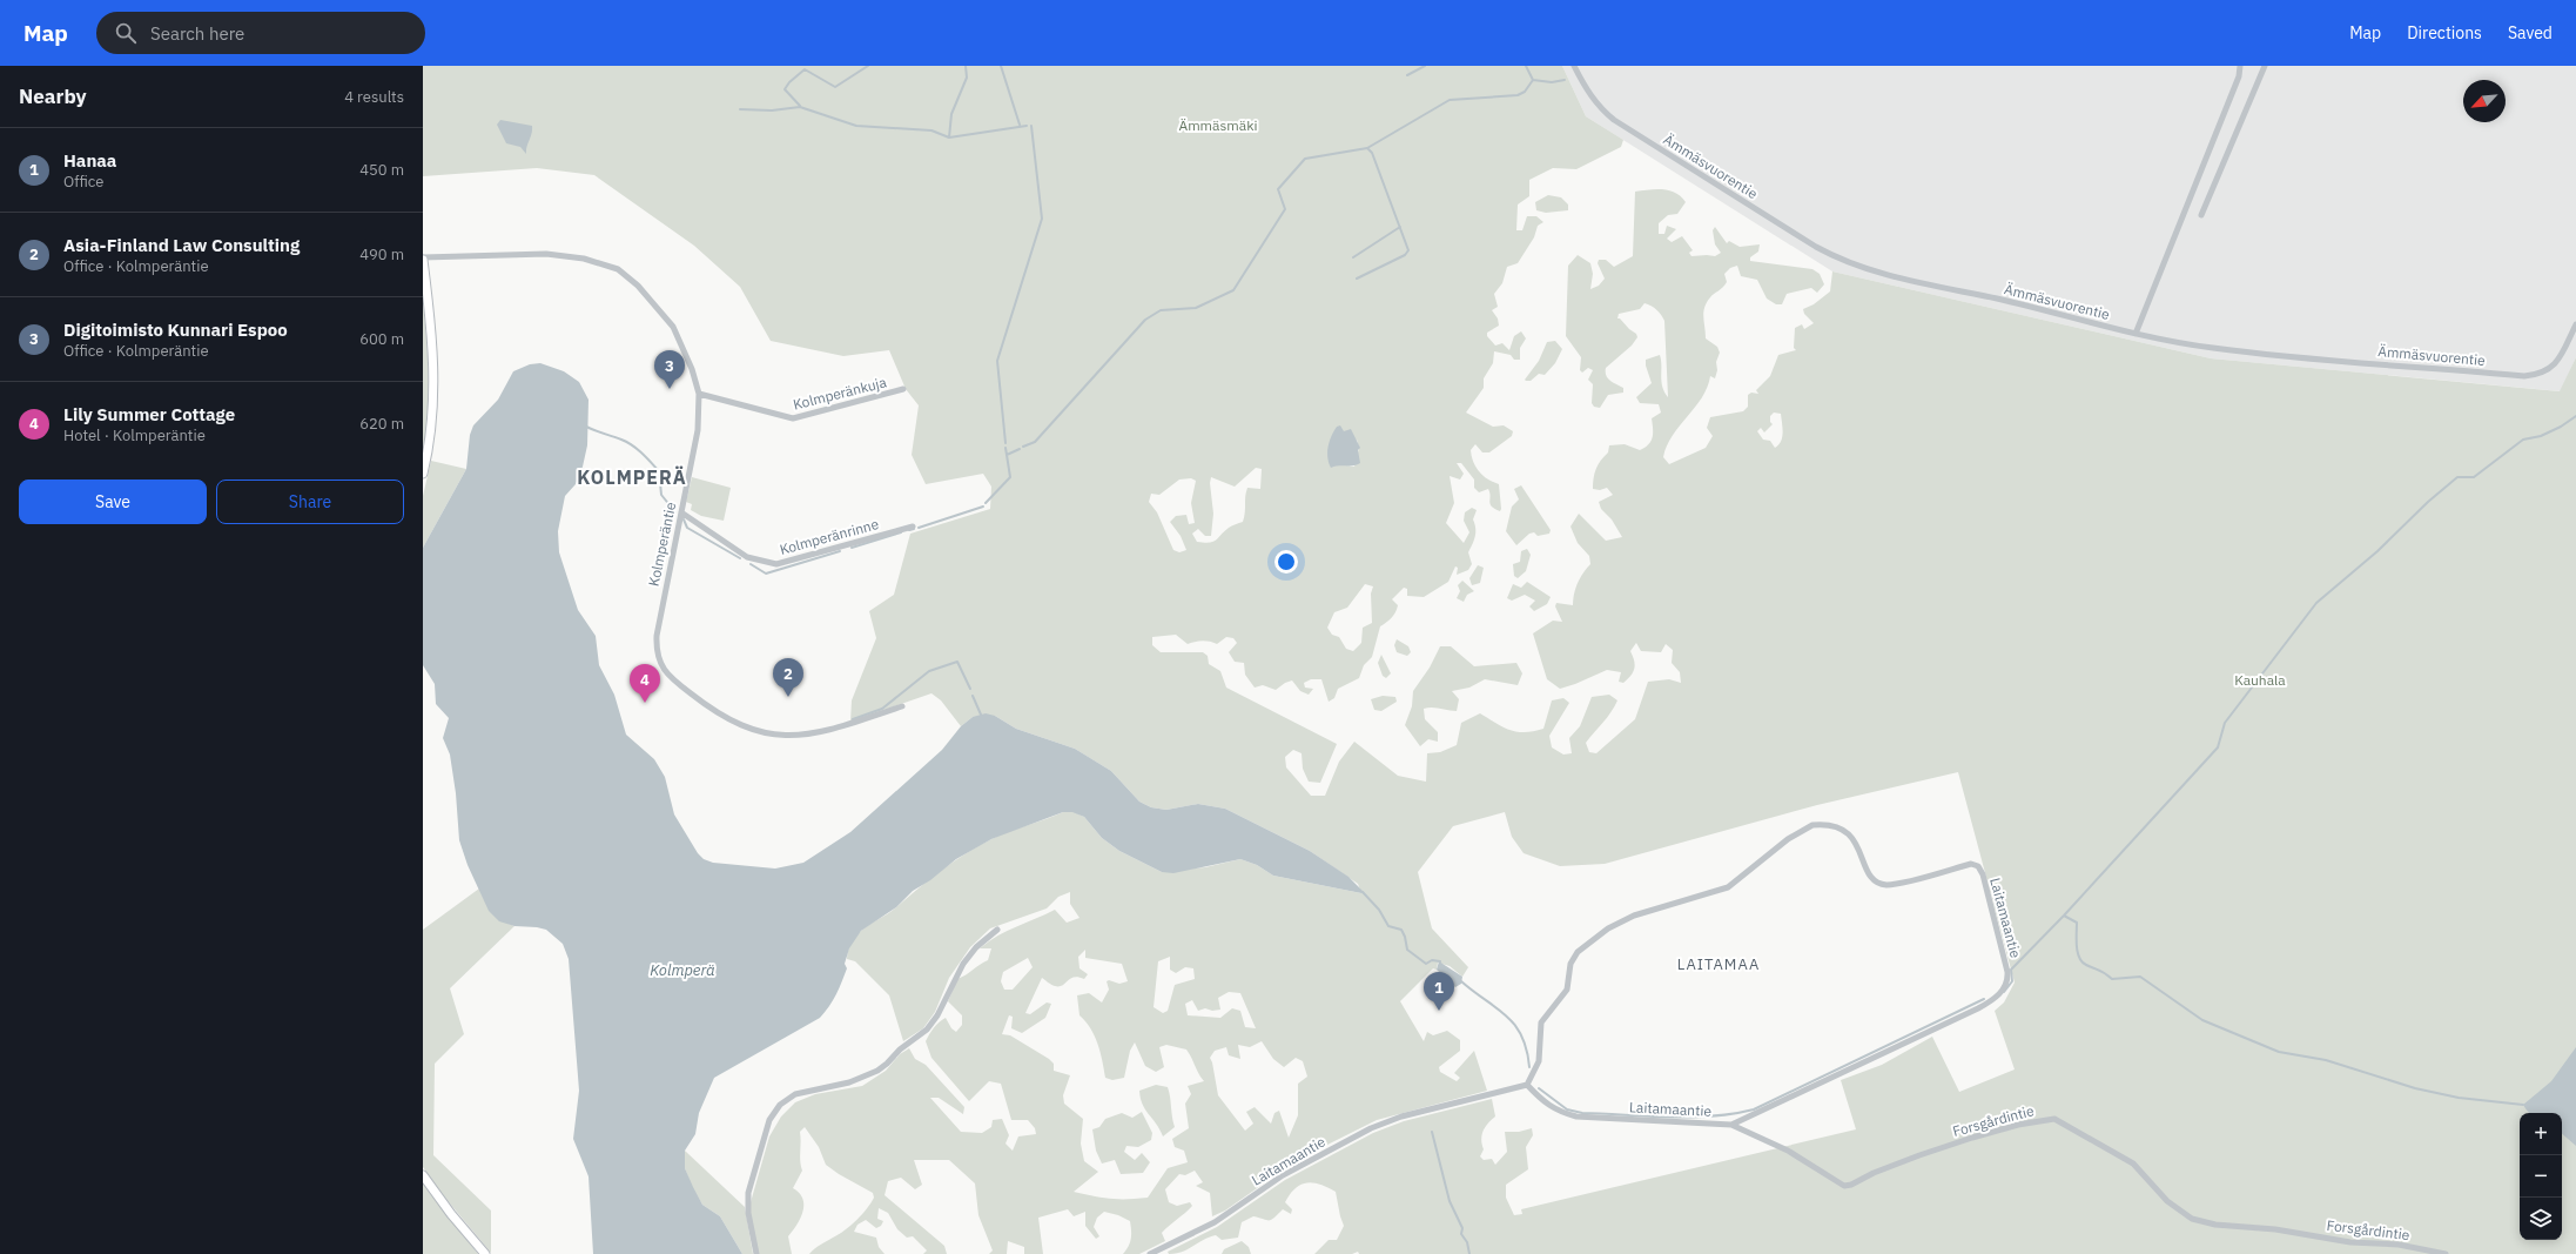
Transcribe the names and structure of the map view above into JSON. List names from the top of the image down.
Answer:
{
  "streets": {
    "street": [
      "Ämmäsvuorentie",
      "Kolmperänkuja",
      "Kolmperänrinne",
      "Kolmperäntie",
      "Laitamaantie",
      "Forsgårdintie"
    ]
  },
  "crossings": [
    ["Kolmperänkuja", "Kolmperäntie"],
    ["Kolmperänrinne", "Kolmperäntie"],
    ["Laitamaantie", "Forsgårdintie"]
  ],
  "districts": ["KOLMPERÄ", "LAITAMAA"],
  "water": ["Kolmperä"],
  "parks": ["Ämmäsmäki", "Kauhala"],
  "north": "bottom left",
  "page": {
    "header": "Map",
    "search": "Search here",
    "nav": ["Map", "Directions", "Saved"],
    "heading": ["Nearby", "4 results"],
    "list": [
      {
        "mark": "1",
        "name": "Hanaa",
        "note": "Office",
        "value": "450 m"
      },
      {
        "mark": "2",
        "name": "Asia-Finland Law Consulting",
        "note": "Office · Kolmperäntie",
        "value": "490 m"
      },
      {
        "mark": "3",
        "name": "Digitoimisto Kunnari Espoo",
        "note": "Office · Kolmperäntie",
        "value": "600 m"
      },
      {
        "mark": "4",
        "name": "Lily Summer Cottage",
        "note": "Hotel · Kolmperäntie",
        "value": "620 m"
      }
    ],
    "pins": [
      "3",
      "2",
      "4",
      "1"
    ],
    "buttons": ["Save", "Share"],
    "map_buttons": ["+", "−"]
  }
}
